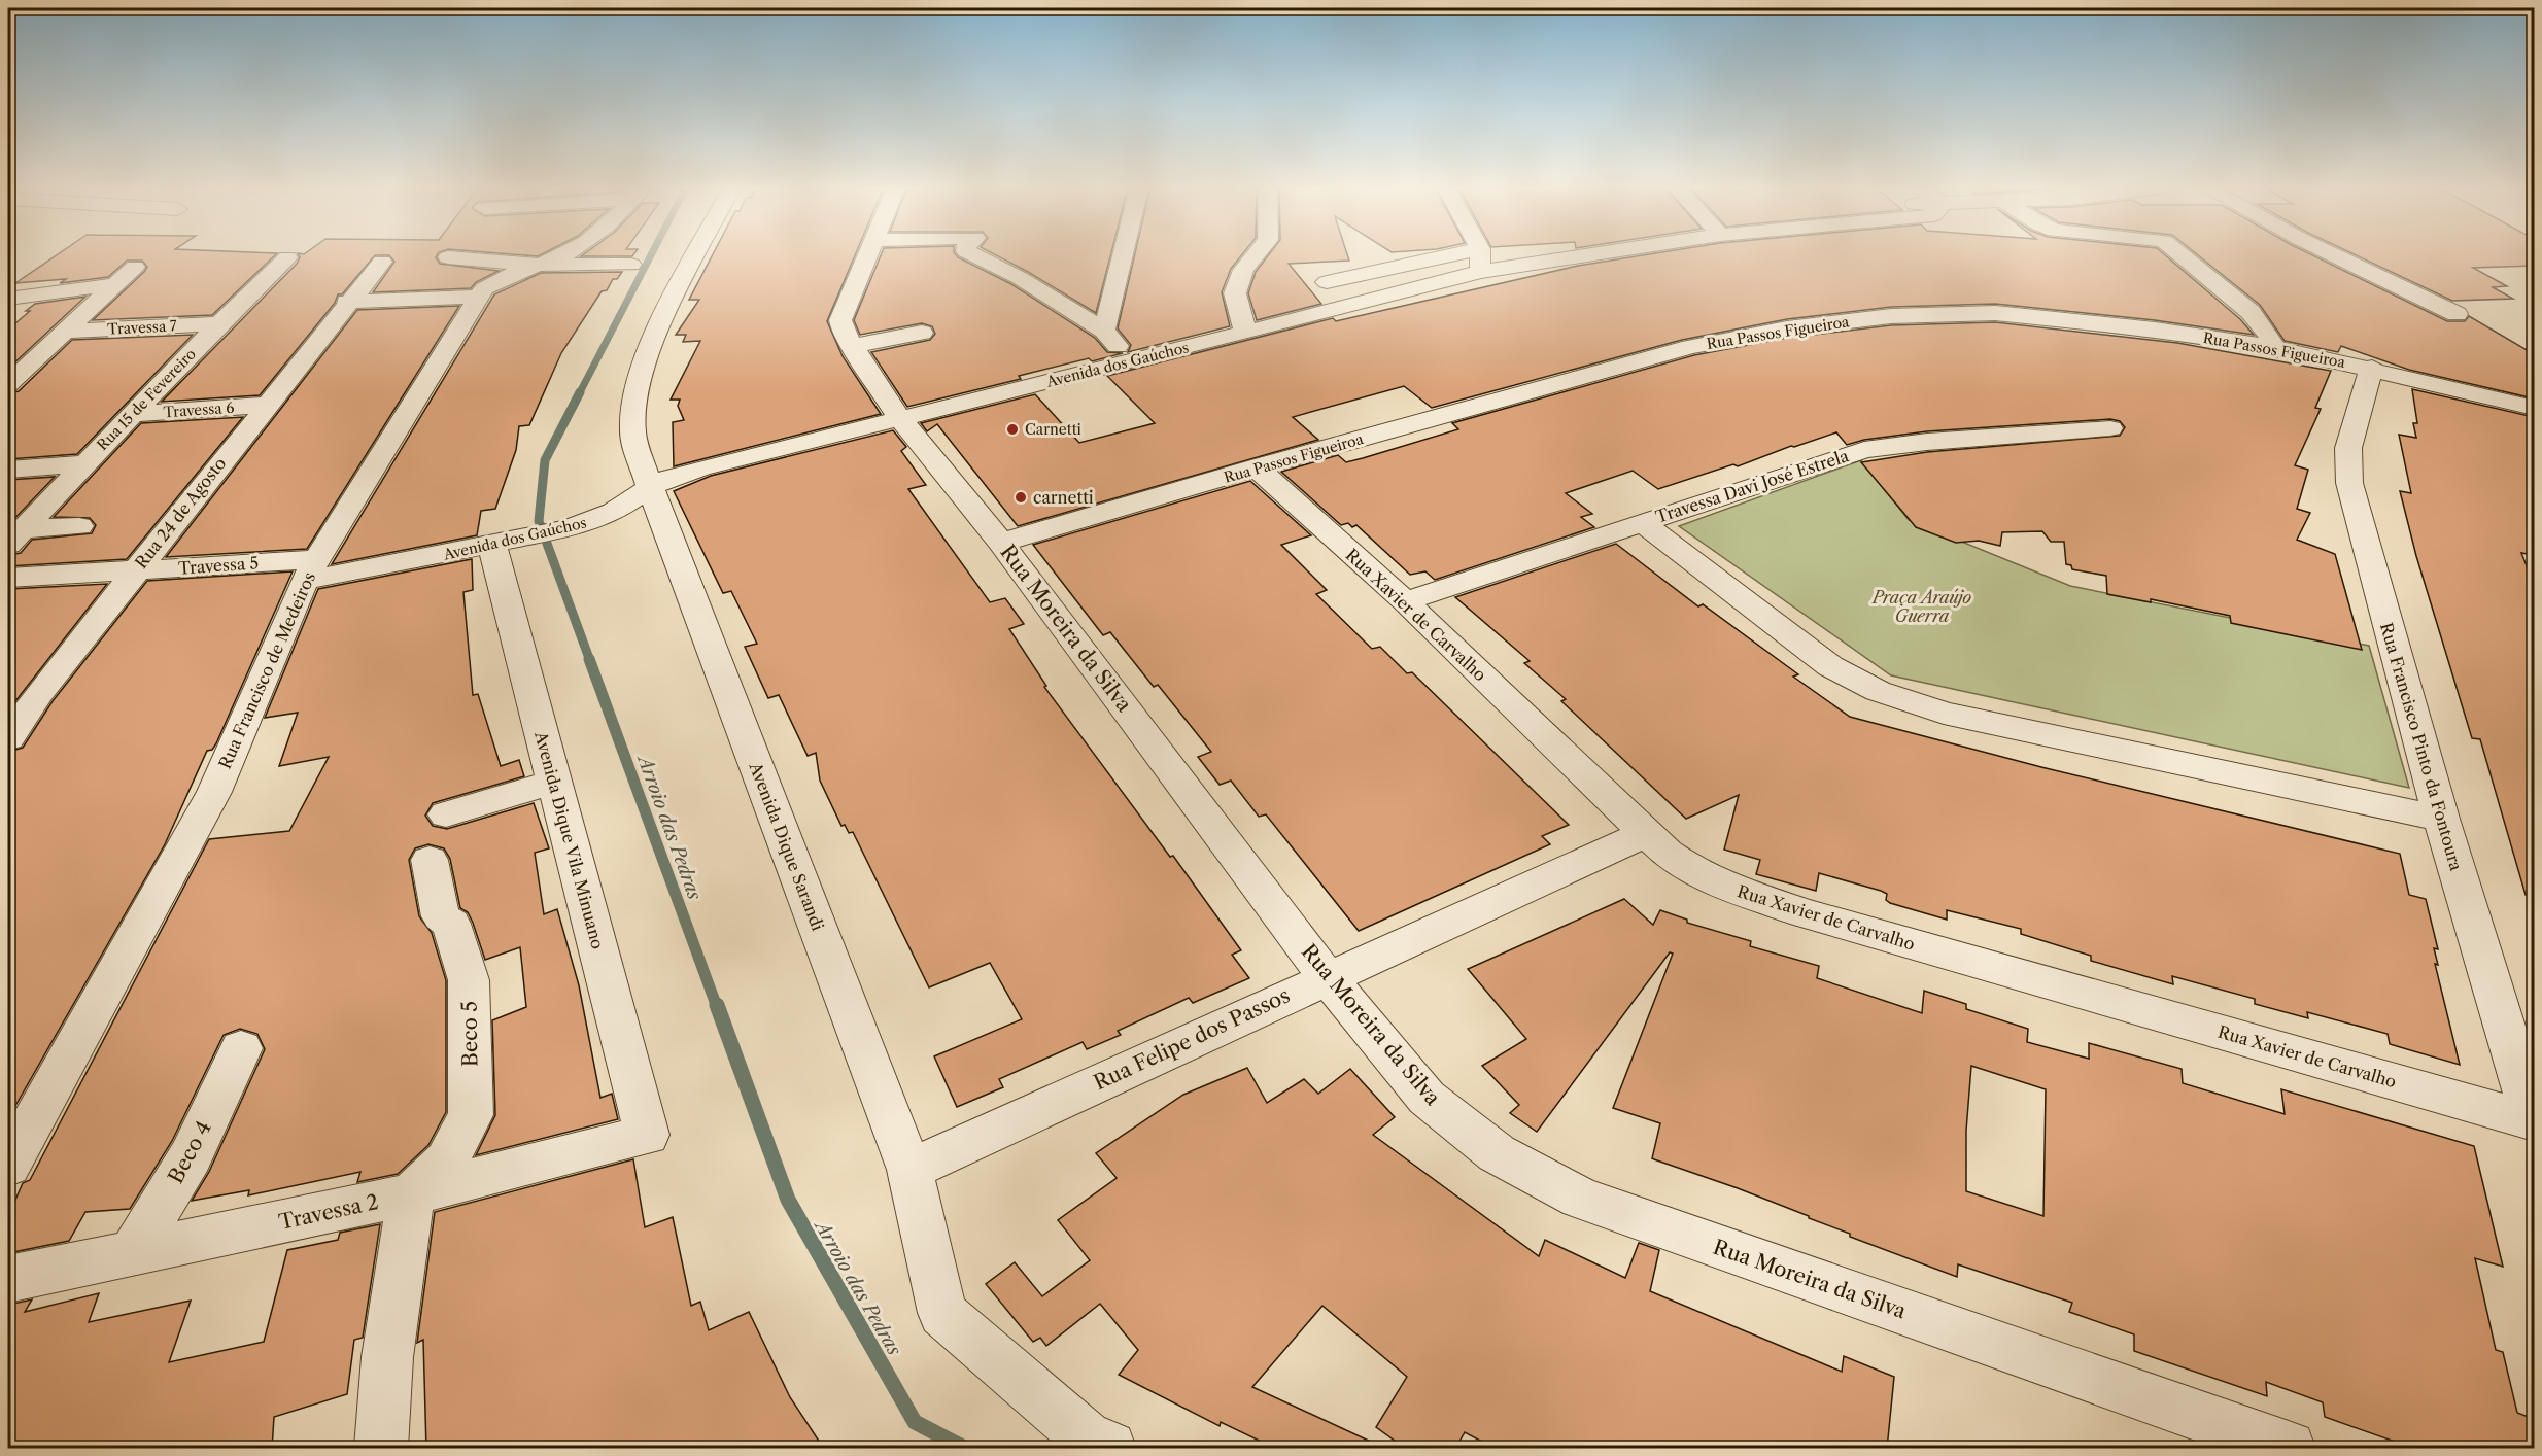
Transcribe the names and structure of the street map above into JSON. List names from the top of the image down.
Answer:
{
  "streets": {
    "street": [
      "Travessa 7",
      "Rua Passos Figueiroa",
      "Avenida dos Gaúchos",
      "Rua 15 de Fevereiro",
      "Travessa 6",
      "Travessa Davi José Estrela",
      "Rua 24 de Agosto",
      "Travessa 5",
      "Rua Xavier de Carvalho",
      "Rua Moreira da Silva",
      "Rua Francisco de Medeiros",
      "Rua Francisco Pinto da Fontoura",
      "Avenida Dique Vila Minuano",
      "Avenida Dique Sarandi",
      "Beco 5",
      "Rua Felipe dos Passos",
      "Beco 4",
      "Travessa 2"
    ]
  },
  "crossings": [
    ["Travessa 7", "Rua 15 de Fevereiro"],
    ["Rua Passos Figueiroa", "Rua Xavier de Carvalho"],
    ["Rua Passos Figueiroa", "Rua Moreira da Silva"],
    ["Rua Passos Figueiroa", "Rua Francisco Pinto da Fontoura"],
    ["Avenida dos Gaúchos", "Travessa 5"],
    ["Avenida dos Gaúchos", "Rua Moreira da Silva"],
    ["Avenida dos Gaúchos", "Rua Francisco de Medeiros"],
    ["Avenida dos Gaúchos", "Avenida Dique Vila Minuano"],
    ["Avenida dos Gaúchos", "Avenida Dique Sarandi"],
    ["Rua 15 de Fevereiro", "Travessa 6"],
    ["Travessa 6", "Rua 24 de Agosto"],
    ["Travessa Davi José Estrela", "Rua Xavier de Carvalho"],
    ["Rua 24 de Agosto", "Travessa 5"],
    ["Travessa 5", "Rua Francisco de Medeiros"],
    ["Rua Xavier de Carvalho", "Rua Francisco Pinto da Fontoura"],
    ["Rua Xavier de Carvalho", "Rua Felipe dos Passos"],
    ["Rua Moreira da Silva", "Rua Felipe dos Passos"],
    ["Avenida Dique Vila Minuano", "Travessa 2"],
    ["Avenida Dique Sarandi", "Rua Felipe dos Passos"],
    ["Beco 5", "Travessa 2"],
    ["Beco 4", "Travessa 2"]
  ],
  "water": ["Arroio das Pedras"],
  "parks": ["Praça Araújo Guerra"],
  "places": ["Carnetti", "carnetti"]
}
